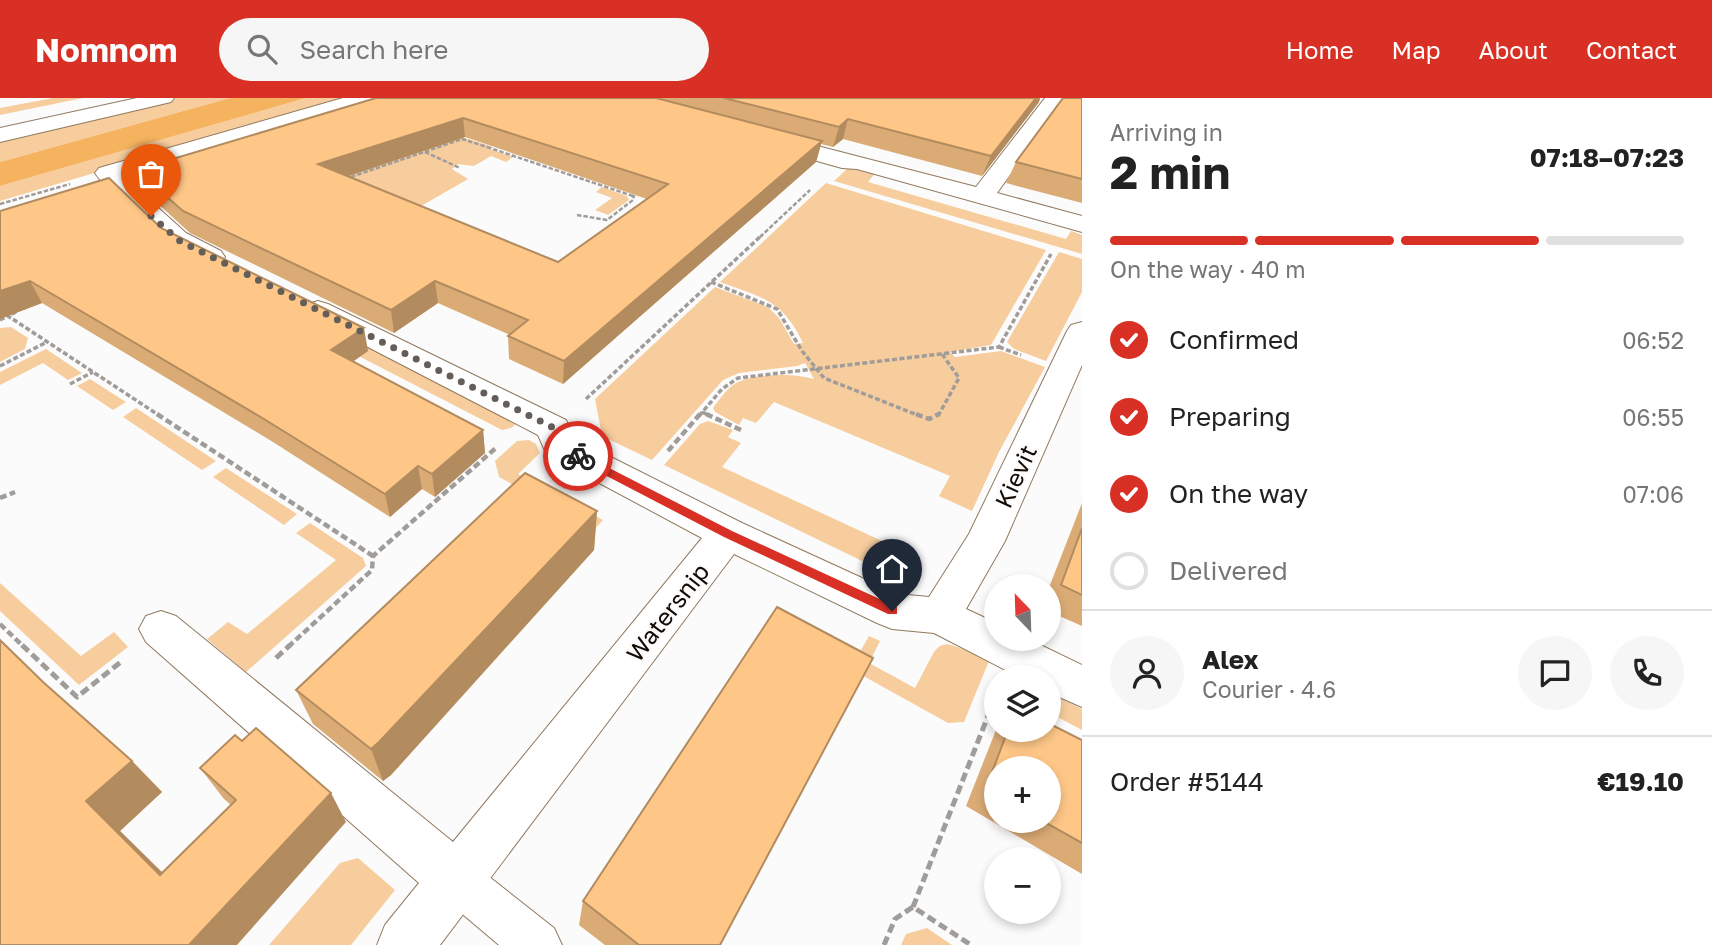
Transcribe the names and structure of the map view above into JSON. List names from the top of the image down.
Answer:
{
  "streets": {
    "street": ["Kievit", "Watersnip"]
  },
  "north": "top left",
  "page": {
    "header": "Nomnom",
    "search": "Search here",
    "nav": [
      "Home",
      "Map",
      "About",
      "Contact"
    ],
    "heading": ["2 min", "Arriving in", "07:18–07:23"],
    "panel": [
      "Alex",
      "Courier · 4.6",
      "Order #5144",
      "€19.10"
    ],
    "bar": "On the way · 40 m",
    "list": [
      ["Confirmed", "06:52"],
      ["Preparing", "06:55"],
      ["On the way", "07:06"],
      "Delivered"
    ],
    "map_buttons": ["+", "−"]
  }
}
